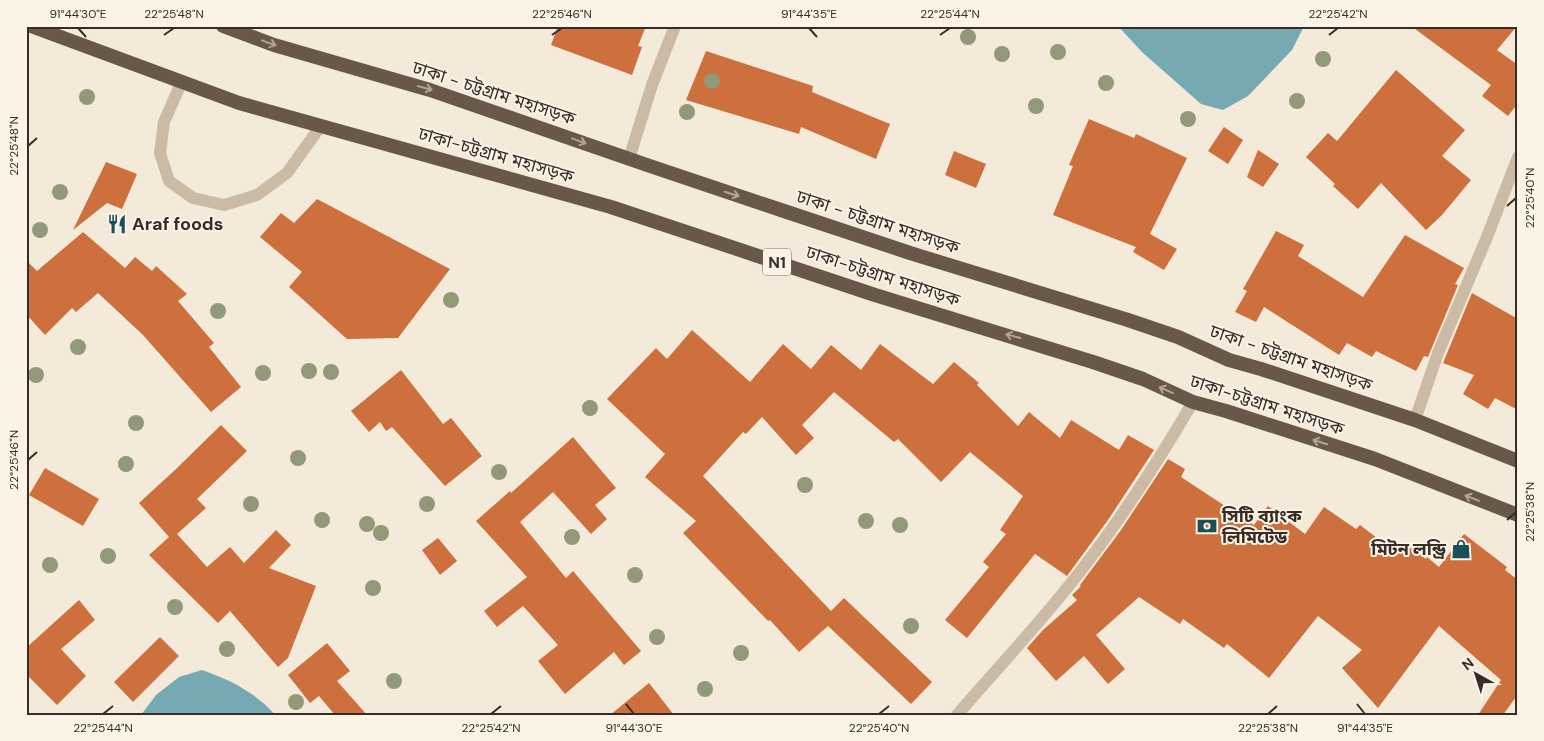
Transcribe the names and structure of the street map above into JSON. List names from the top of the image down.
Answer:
{
  "streets": {
    "highway": ["ঢাকা - চট্টগ্রাম মহাসড়ক", "ঢাকা-চট্টগ্রাম মহাসড়ক", "N1"]
  },
  "one_way": ["ঢাকা - চট্টগ্রাম মহাসড়ক", "ঢাকা-চট্টগ্রাম মহাসড়ক"],
  "places": {
    "restaurant": ["Araf foods"],
    "bank": ["সিটি ব্যাংক লিমিটেড"],
    "shop": ["মিটন লন্ড্রি"]
  },
  "north": "top left",
  "coordinates": [
    "91°44'30\"E",
    "22°25'48\"N",
    "22°25'46\"N",
    "91°44'35\"E",
    "22°25'44\"N",
    "22°25'42\"N",
    "22°25'40\"N",
    "22°25'38\"N"
  ]
}
